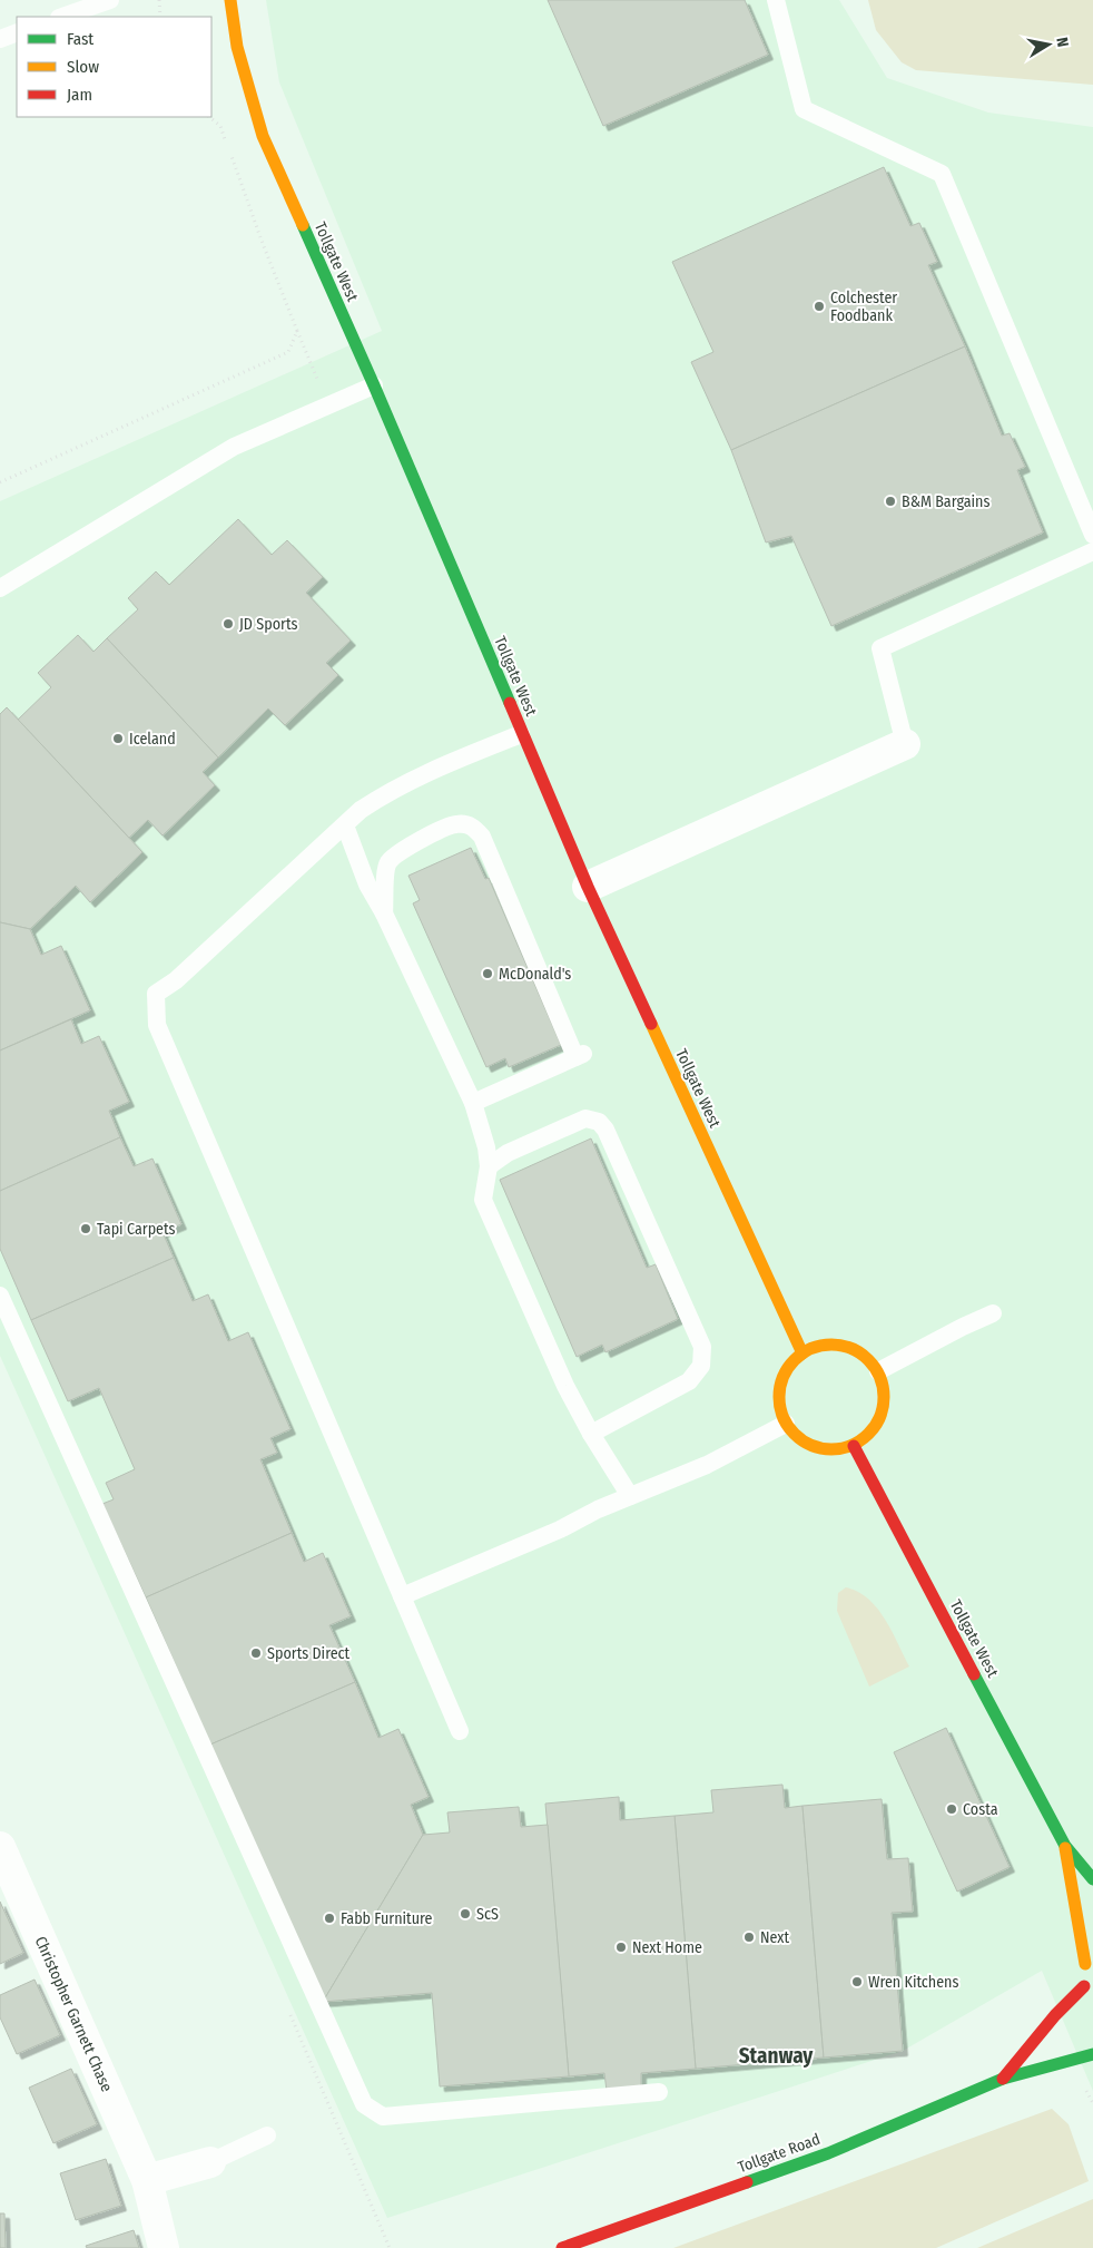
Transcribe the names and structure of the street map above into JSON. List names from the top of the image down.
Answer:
{
  "streets": {
    "street": ["Tollgate West", "Christopher Garnett Chase", "Tollgate Road"]
  },
  "districts": ["Stanway"],
  "places": [
    "Colchester Foodbank",
    "B&M Bargains",
    "JD Sports",
    "Iceland",
    "McDonald's",
    "Tapi Carpets",
    "Sports Direct",
    "Costa",
    "ScS",
    "Fabb Furniture",
    "Next",
    "Next Home",
    "Wren Kitchens"
  ],
  "legend": ["Fast", "Slow", "Jam"],
  "north": "right"
}
